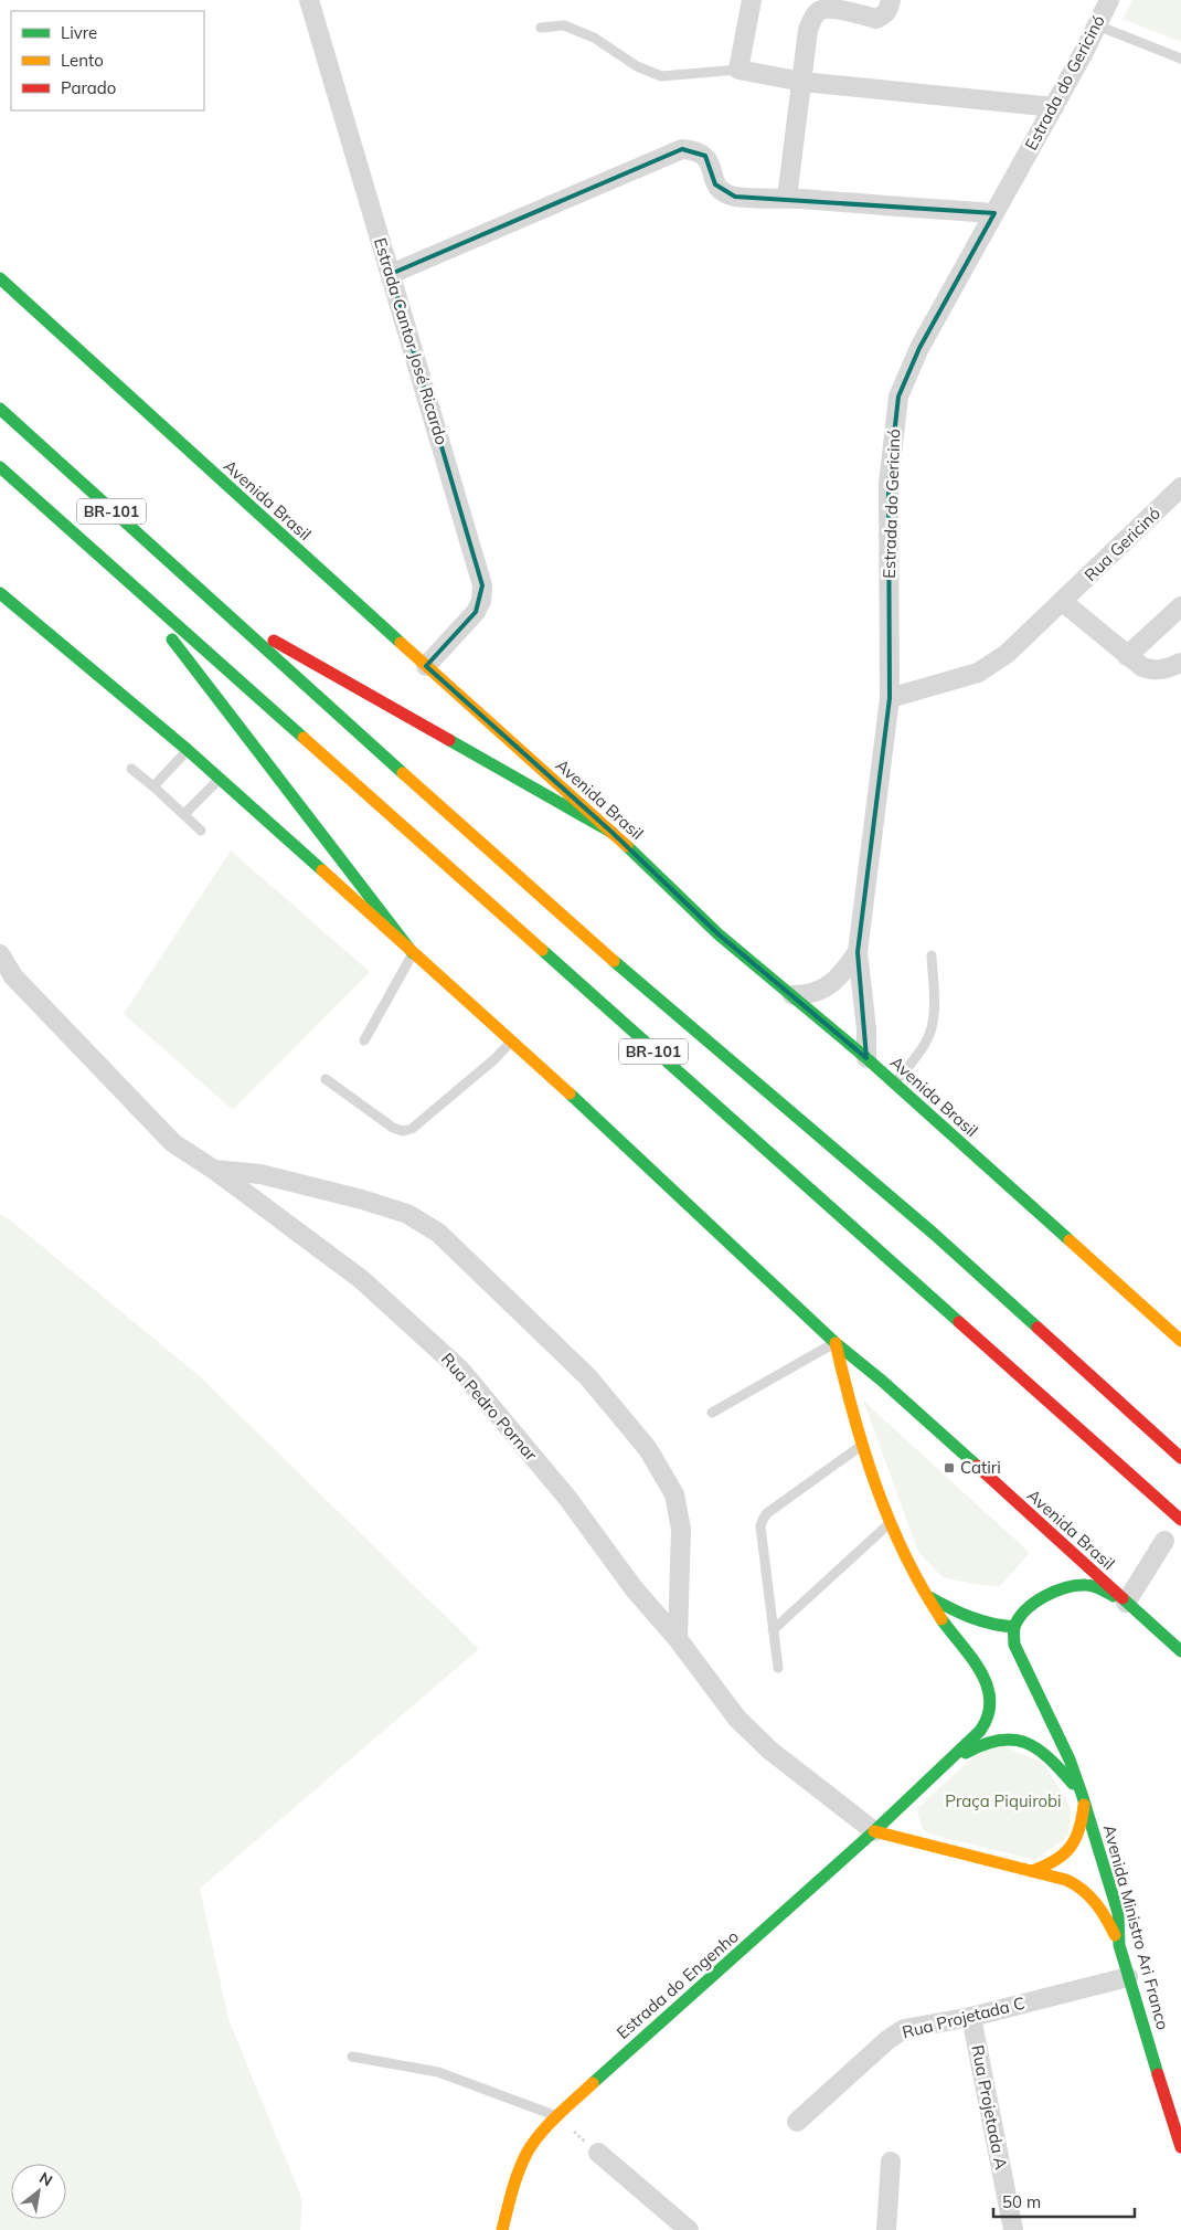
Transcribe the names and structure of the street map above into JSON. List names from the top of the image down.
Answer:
{
  "streets": {
    "main road": [
      "Avenida Brasil",
      "BR-101",
      "Avenida Ministro Ari Franco",
      "Estrada do Engenho"
    ],
    "street": [
      "Estrada do Gericinó",
      "Estrada Cantor José Ricardo",
      "Rua Gericinó",
      "Rua Pedro Pornar",
      "Rua Projetada C",
      "Rua Projetada A"
    ]
  },
  "crossings": [
    ["Estrada do Gericinó", "Avenida Brasil"],
    ["Estrada do Gericinó", "Rua Gericinó"],
    ["Estrada Cantor José Ricardo", "Avenida Brasil"],
    ["Rua Pedro Pornar", "Estrada do Engenho"],
    ["Avenida Ministro Ari Franco", "Estrada do Engenho"],
    ["Avenida Ministro Ari Franco", "Rua Projetada C"],
    ["Rua Projetada C", "Rua Projetada A"]
  ],
  "parks": ["Praça Piquirobi"],
  "places": {
    "transit": ["Catiri"]
  },
  "legend": ["Livre", "Lento", "Parado"],
  "scale_bar": "50 m",
  "north": "top right"
}
